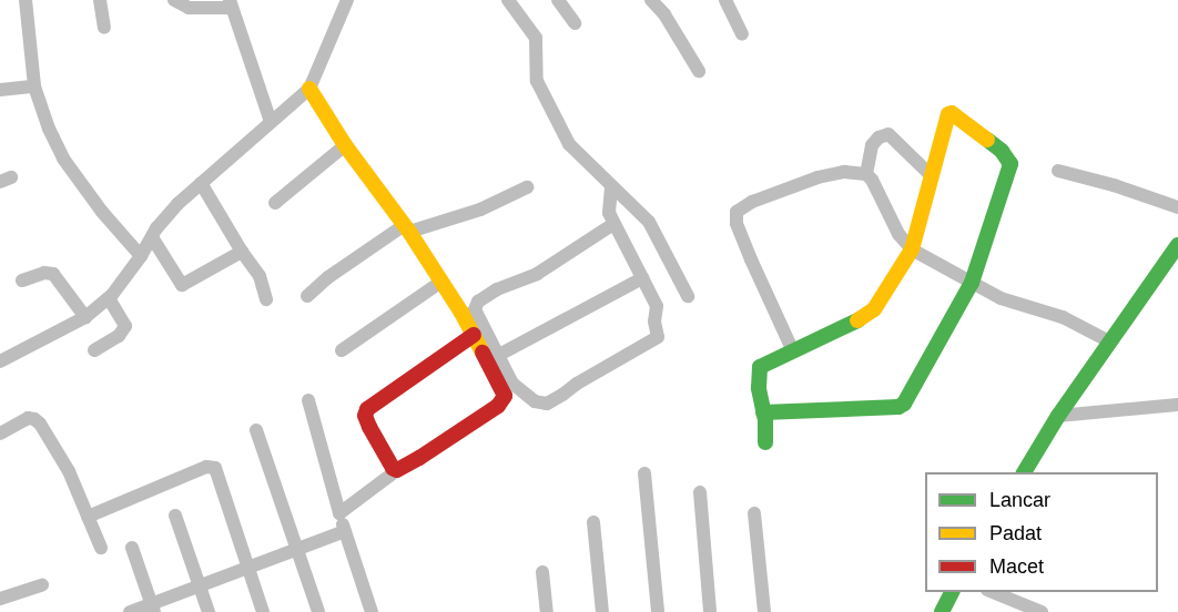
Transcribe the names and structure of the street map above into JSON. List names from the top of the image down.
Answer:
{
  "legend": ["Lancar", "Padat", "Macet"]
}
